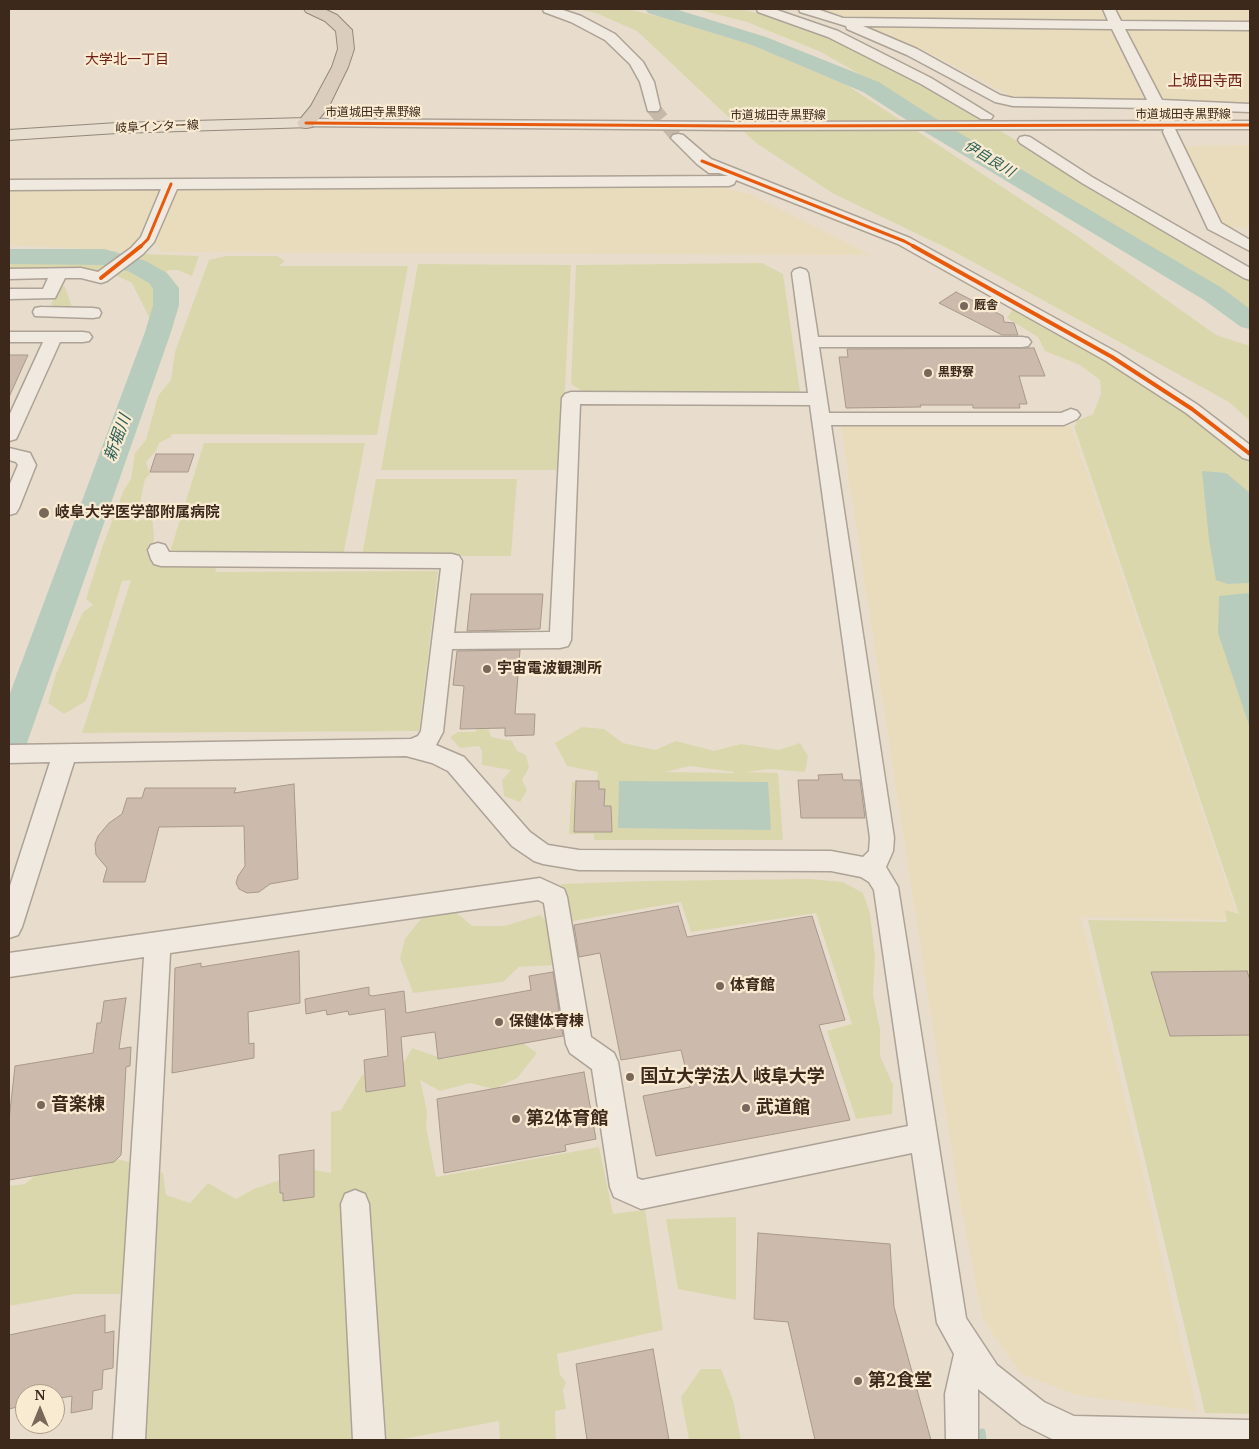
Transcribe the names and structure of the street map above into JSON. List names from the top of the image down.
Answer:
{
  "streets": {
    "main road": ["岐阜インター線"],
    "street": ["市道城田寺黒野線"]
  },
  "crossings": [
    ["市道城田寺黒野線", "岐阜インター線"]
  ],
  "districts": ["大学北一丁目", "上城田寺西"],
  "water": ["伊自良川", "新堀川"],
  "places": [
    "厩舎",
    "黒野寮",
    "岐阜大学医学部附属病院",
    "宇宙電波観測所",
    "体育館",
    "保健体育棟",
    "国立大学法人 岐阜大学",
    "音楽棟",
    "武道館",
    "第2体育館",
    "第2食堂"
  ],
  "north": "top"
}
